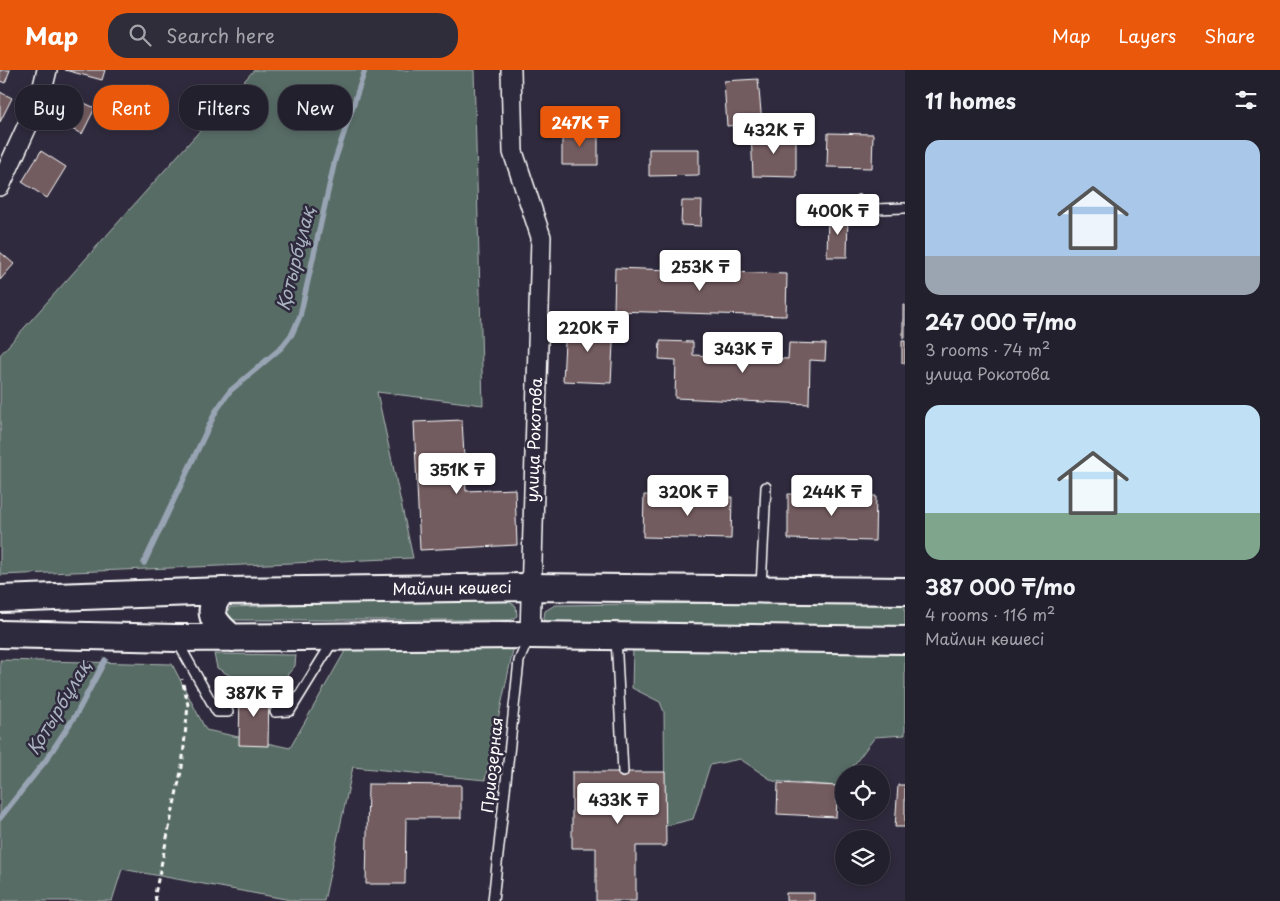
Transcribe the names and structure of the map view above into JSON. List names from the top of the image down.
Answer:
{
  "streets": {
    "main road": ["Майлин көшесі"],
    "street": ["улица Рокотова"],
    "lane": ["Приозерная"]
  },
  "crossings": [
    ["улица Рокотова", "Майлин көшесі"],
    ["улица Рокотова", "Приозерная"]
  ],
  "water": ["Қотырбұлақ"],
  "page": {
    "header": "Map",
    "search": "Search here",
    "nav": ["Map", "Layers", "Share"],
    "heading": "11 homes",
    "chip": [
      "Buy",
      "Rent",
      "Filters",
      "New"
    ],
    "price": [
      "247K ₸",
      "432K ₸",
      "400K ₸",
      "253K ₸",
      "220K ₸",
      "343K ₸",
      "351K ₸",
      "320K ₸",
      "244K ₸",
      "387K ₸",
      "433K ₸"
    ],
    "list": [
      {
        "name": "247 000 ₸/mo",
        "note": "3 rooms · 74 m² · улица Рокотова"
      },
      {
        "name": "387 000 ₸/mo",
        "note": "4 rooms · 116 m² · Майлин көшесі"
      }
    ]
  }
}
